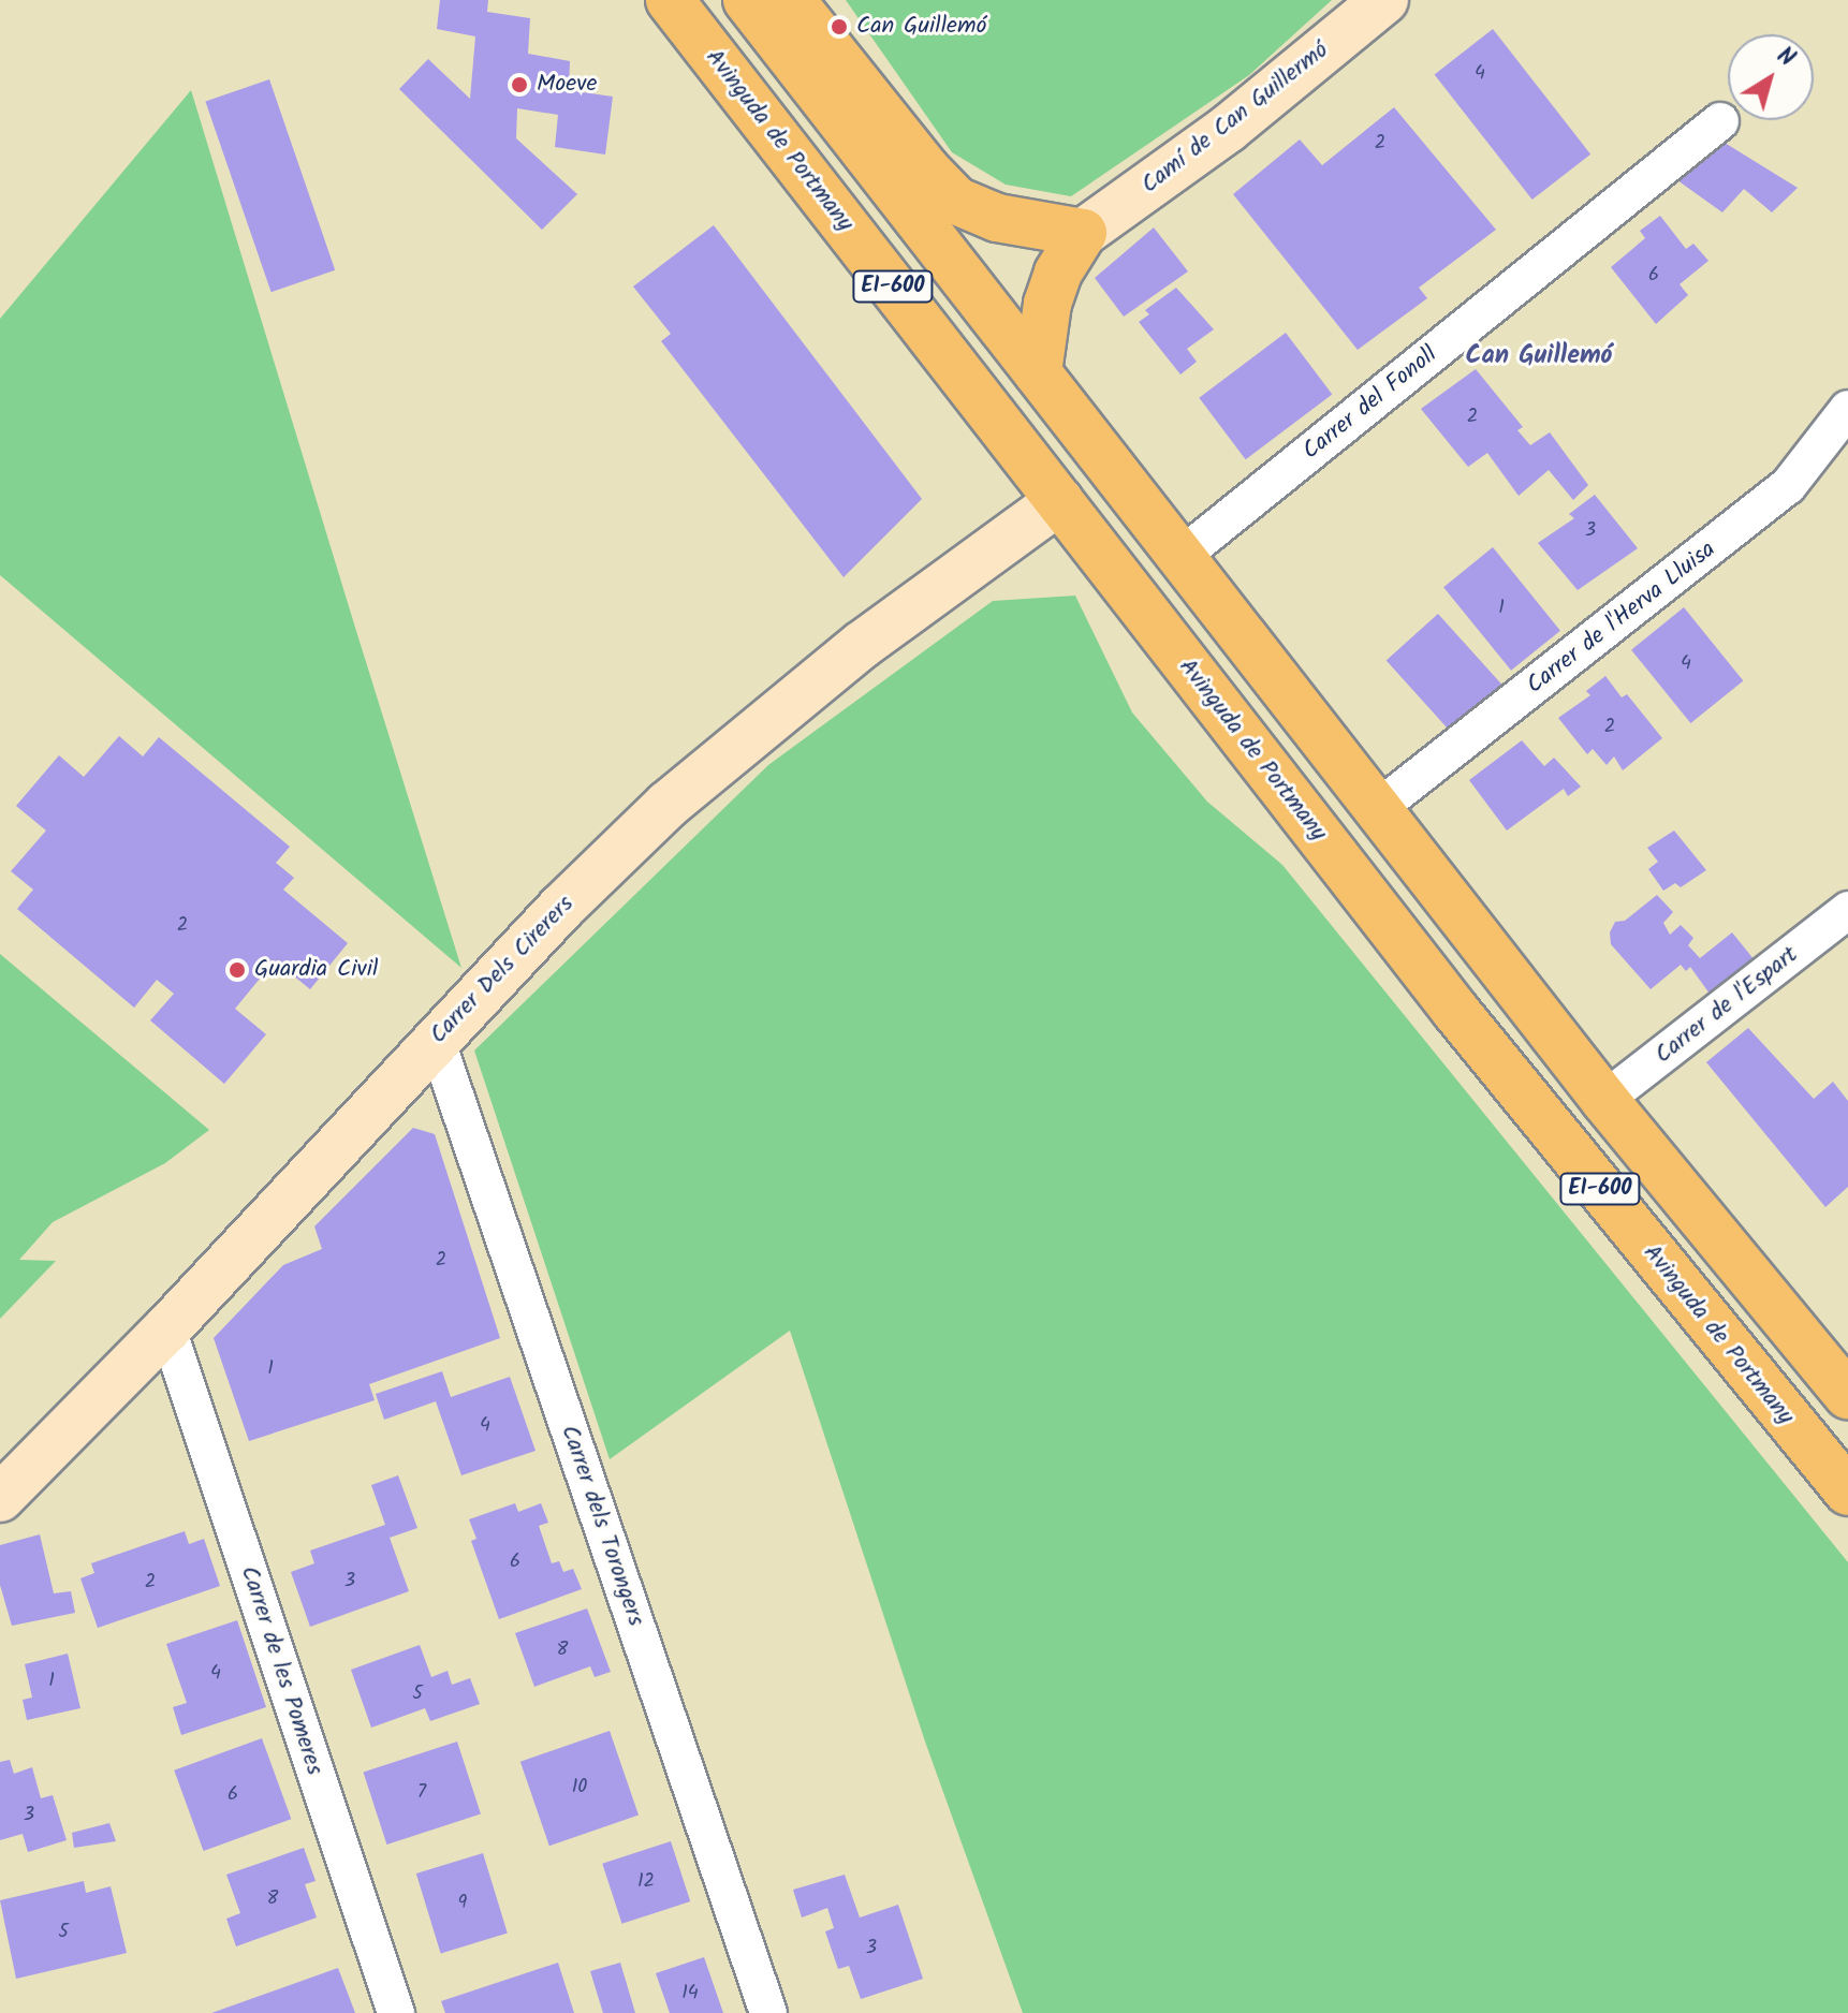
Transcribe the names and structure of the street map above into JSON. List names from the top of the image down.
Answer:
{
  "streets": {
    "main road": ["Avinguda de Portmany", "EI-600"],
    "street": [
      "Camí de Can Guillermó",
      "Carrer del Fonoll",
      "Carrer de l'Herva Lluisa",
      "Carrer Dels Cirerers",
      "Carrer de l'Espart",
      "Carrer dels Torongers",
      "Carrer de les Pomeres"
    ]
  },
  "crossings": [
    ["Avinguda de Portmany", "Carrer Dels Cirerers"],
    ["EI-600", "Carrer del Fonoll"],
    ["EI-600", "Carrer de l'Herva Lluisa"],
    ["EI-600", "Carrer de l'Espart"],
    ["Carrer Dels Cirerers", "Carrer dels Torongers"],
    ["Carrer Dels Cirerers", "Carrer de les Pomeres"]
  ],
  "districts": ["Can Guillemó"],
  "places": ["Can Guillemó", "Moeve", "Guardia Civil"],
  "house_numbers": [
    "4",
    "2",
    "6",
    "2",
    "3",
    "1",
    "4",
    "2",
    "2",
    "2",
    "1",
    "4",
    "6",
    "3",
    "2",
    "8",
    "4",
    "1",
    "5",
    "10",
    "7",
    "6",
    "3",
    "12",
    "8",
    "9",
    "5",
    "3",
    "14"
  ],
  "north": "top right"
}
